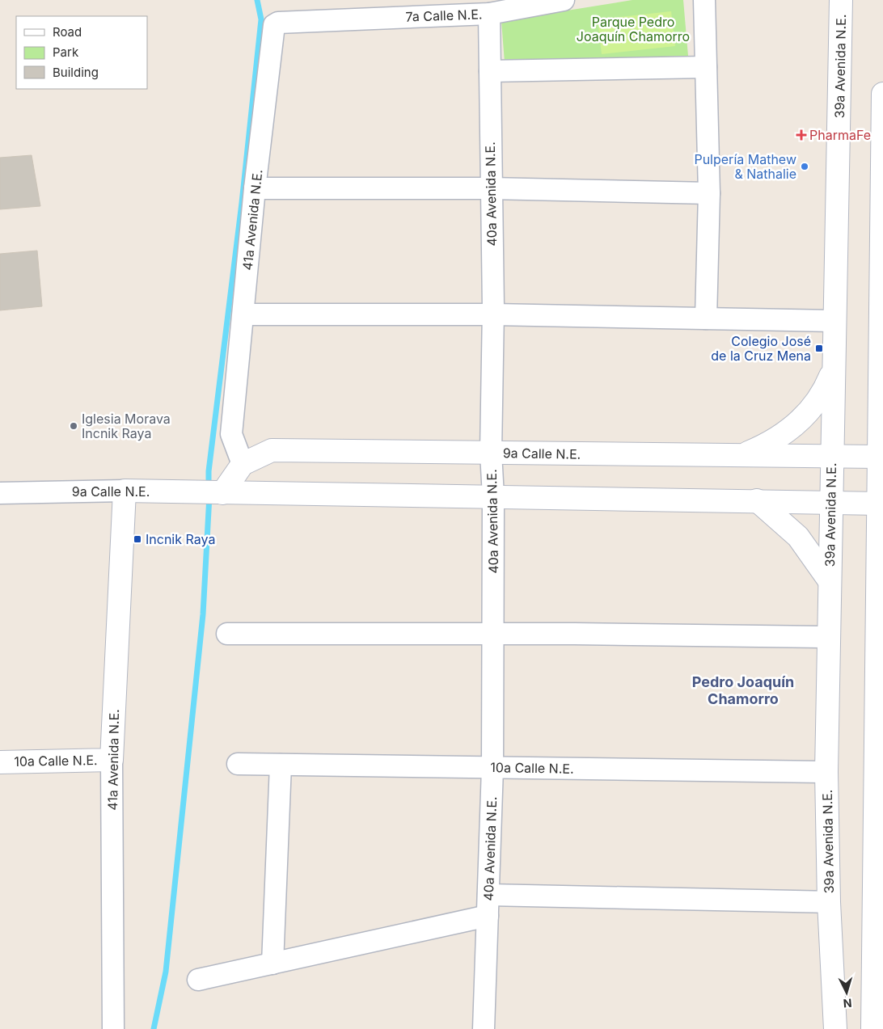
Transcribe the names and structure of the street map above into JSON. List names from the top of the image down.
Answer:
{
  "streets": {
    "street": [
      "7a Calle N.E.",
      "39a Avenida N.E.",
      "40a Avenida N.E.",
      "41a Avenida N.E.",
      "9a Calle N.E.",
      "10a Calle N.E."
    ]
  },
  "crossings": [
    ["7a Calle N.E.", "40a Avenida N.E."],
    ["7a Calle N.E.", "41a Avenida N.E."],
    ["39a Avenida N.E.", "9a Calle N.E."],
    ["39a Avenida N.E.", "10a Calle N.E."],
    ["40a Avenida N.E.", "9a Calle N.E."],
    ["40a Avenida N.E.", "10a Calle N.E."],
    ["41a Avenida N.E.", "9a Calle N.E."],
    ["41a Avenida N.E.", "10a Calle N.E."]
  ],
  "districts": ["Pedro Joaquín Chamorro"],
  "parks": ["Parque Pedro Joaquín Chamorro"],
  "places": {
    "health": ["PharmaFe"],
    "other": ["Pulpería Mathew & Nathalie", "Iglesia Morava Incnik Raya"],
    "transit": ["Colegio José de la Cruz Mena", "Incnik Raya"]
  },
  "legend": ["Road", "Park", "Building"],
  "north": "bottom"
}
